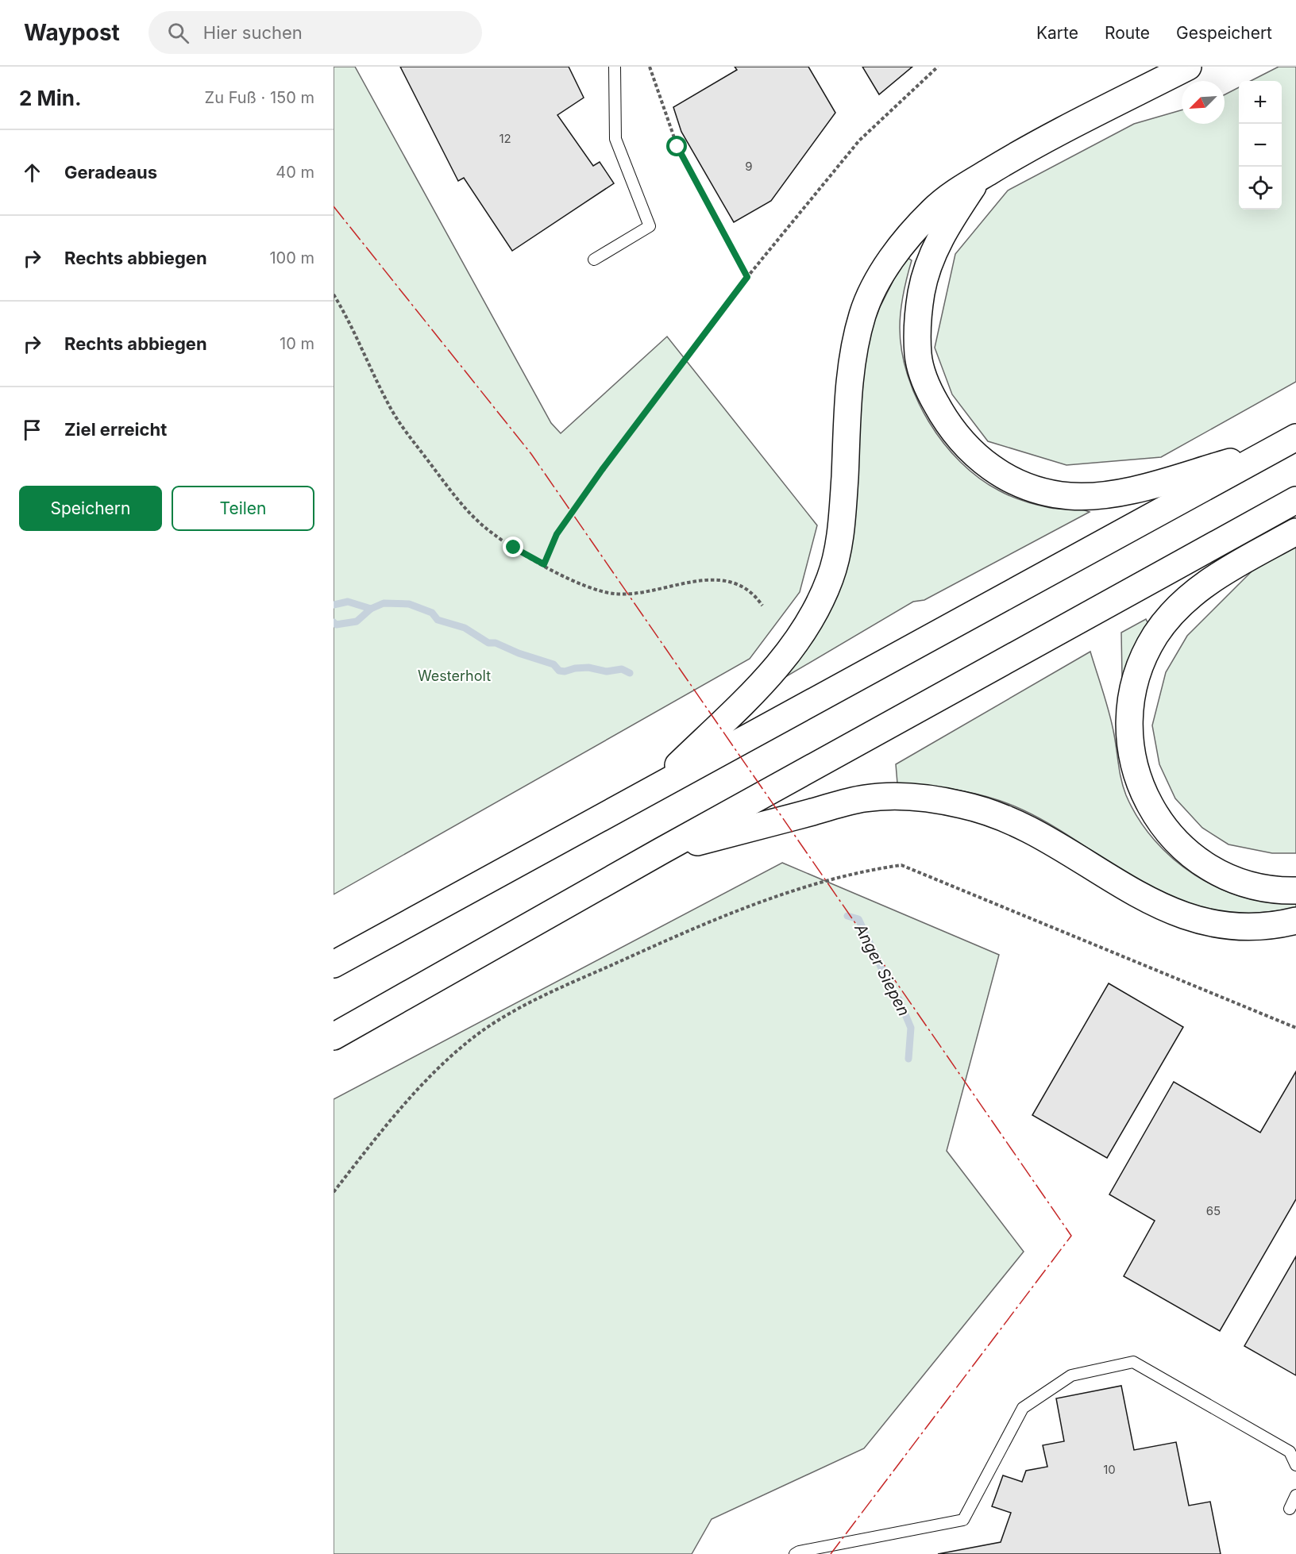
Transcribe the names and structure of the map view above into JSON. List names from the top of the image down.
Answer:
{
  "water": ["Anger Siepen"],
  "parks": ["Westerholt"],
  "house_numbers": [
    "12",
    "9",
    "65",
    "10"
  ],
  "north": "bottom left",
  "page": {
    "header": "Waypost",
    "search": "Hier suchen",
    "nav": ["Karte", "Route", "Gespeichert"],
    "heading": ["2 Min.", "Zu Fuß · 150 m"],
    "map_buttons": ["+", "−"],
    "list": [
      ["Geradeaus", "40 m"],
      ["Rechts abbiegen", "100 m"],
      ["Rechts abbiegen", "10 m"],
      "Ziel erreicht"
    ],
    "buttons": ["Speichern", "Teilen"]
  }
}
